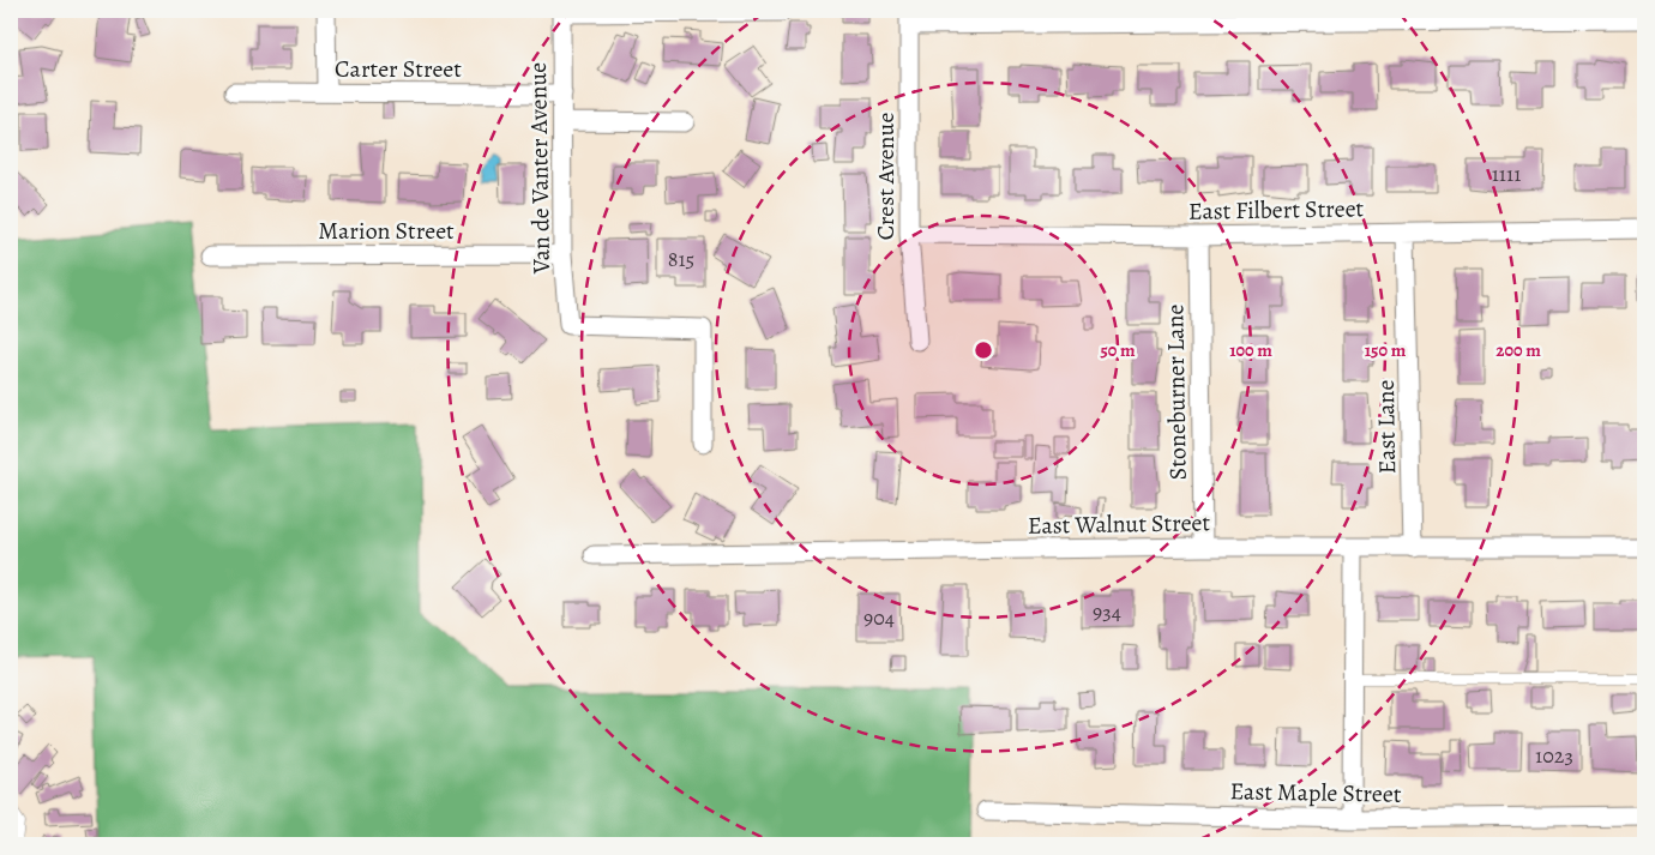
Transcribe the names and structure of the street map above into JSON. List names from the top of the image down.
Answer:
{
  "streets": {
    "street": [
      "Carter Street",
      "Van de Vanter Avenue",
      "Crest Avenue",
      "East Filbert Street",
      "Marion Street",
      "Stoneburner Lane",
      "East Lane",
      "East Walnut Street",
      "East Maple Street"
    ]
  },
  "crossings": [
    ["Carter Street", "Van de Vanter Avenue"],
    ["Van de Vanter Avenue", "Marion Street"],
    ["Crest Avenue", "East Filbert Street"],
    ["East Filbert Street", "Stoneburner Lane"],
    ["East Filbert Street", "East Lane"],
    ["Stoneburner Lane", "East Walnut Street"],
    ["East Lane", "East Walnut Street"]
  ],
  "house_numbers": [
    "1111",
    "815",
    "934",
    "904",
    "1023"
  ],
  "rings": [
    "50 m",
    "100 m",
    "150 m",
    "200 m"
  ]
}
